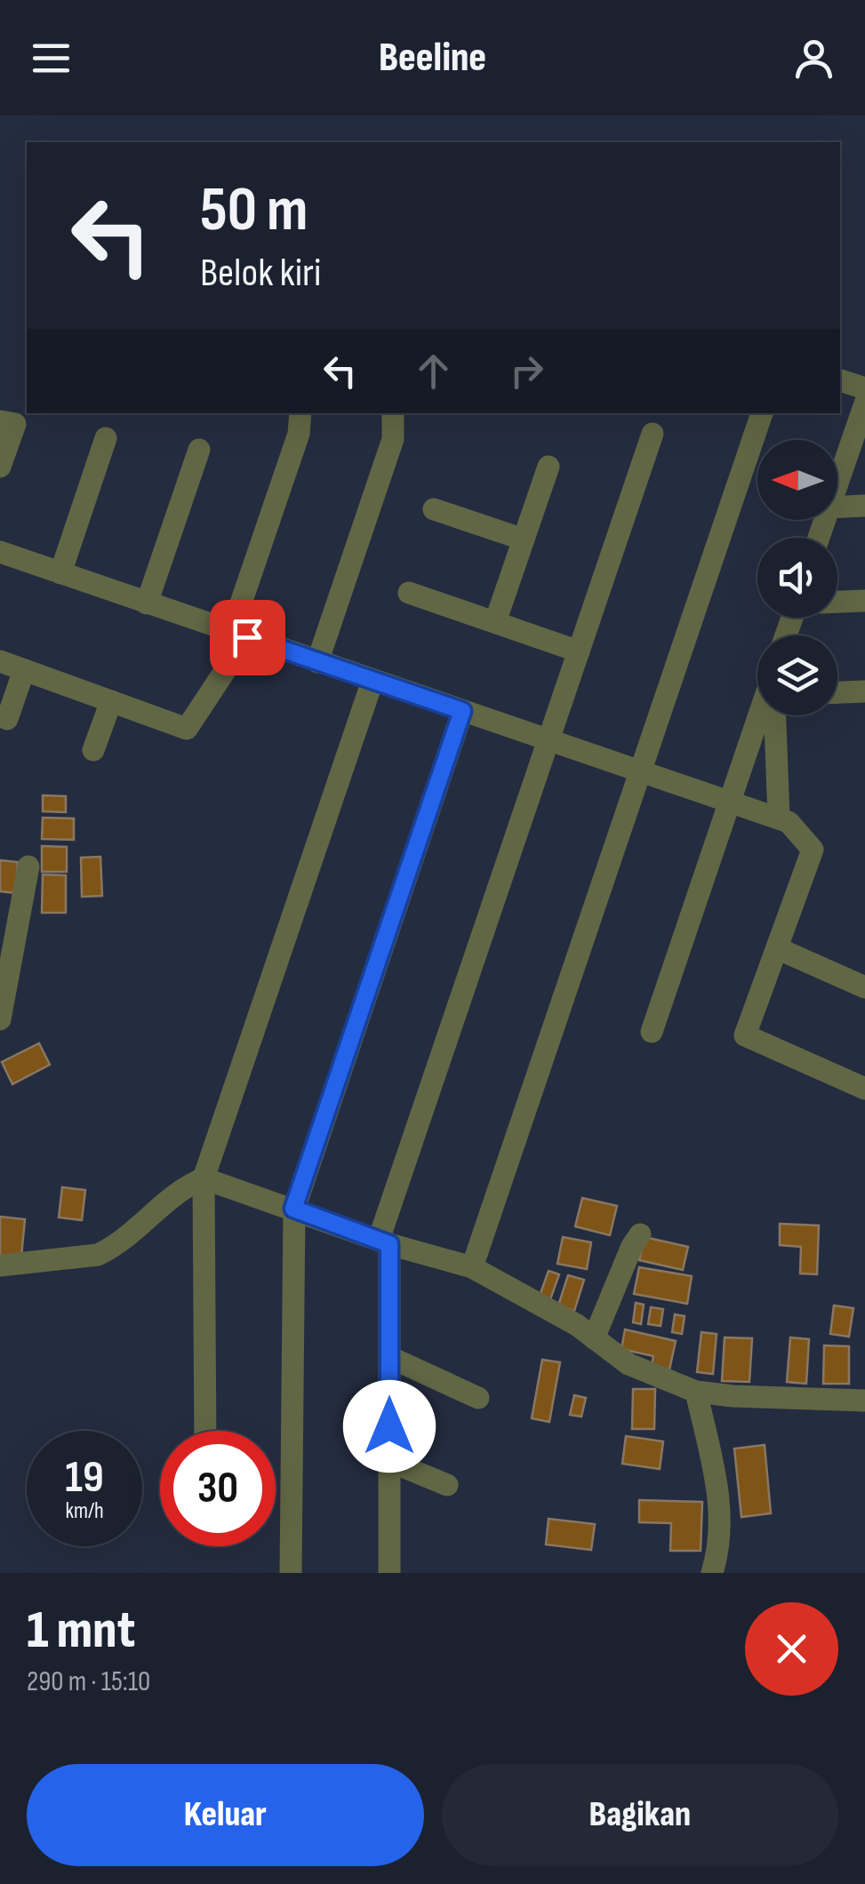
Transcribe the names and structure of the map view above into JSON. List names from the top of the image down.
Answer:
{
  "north": "left",
  "page": {
    "header": "Beeline",
    "turn": ["50 m", "Belok kiri"],
    "speed": "19 km/h",
    "limit": "30",
    "heading": ["1 mnt", "290 m · 15:10"],
    "buttons": ["Keluar", "Bagikan"]
  }
}
